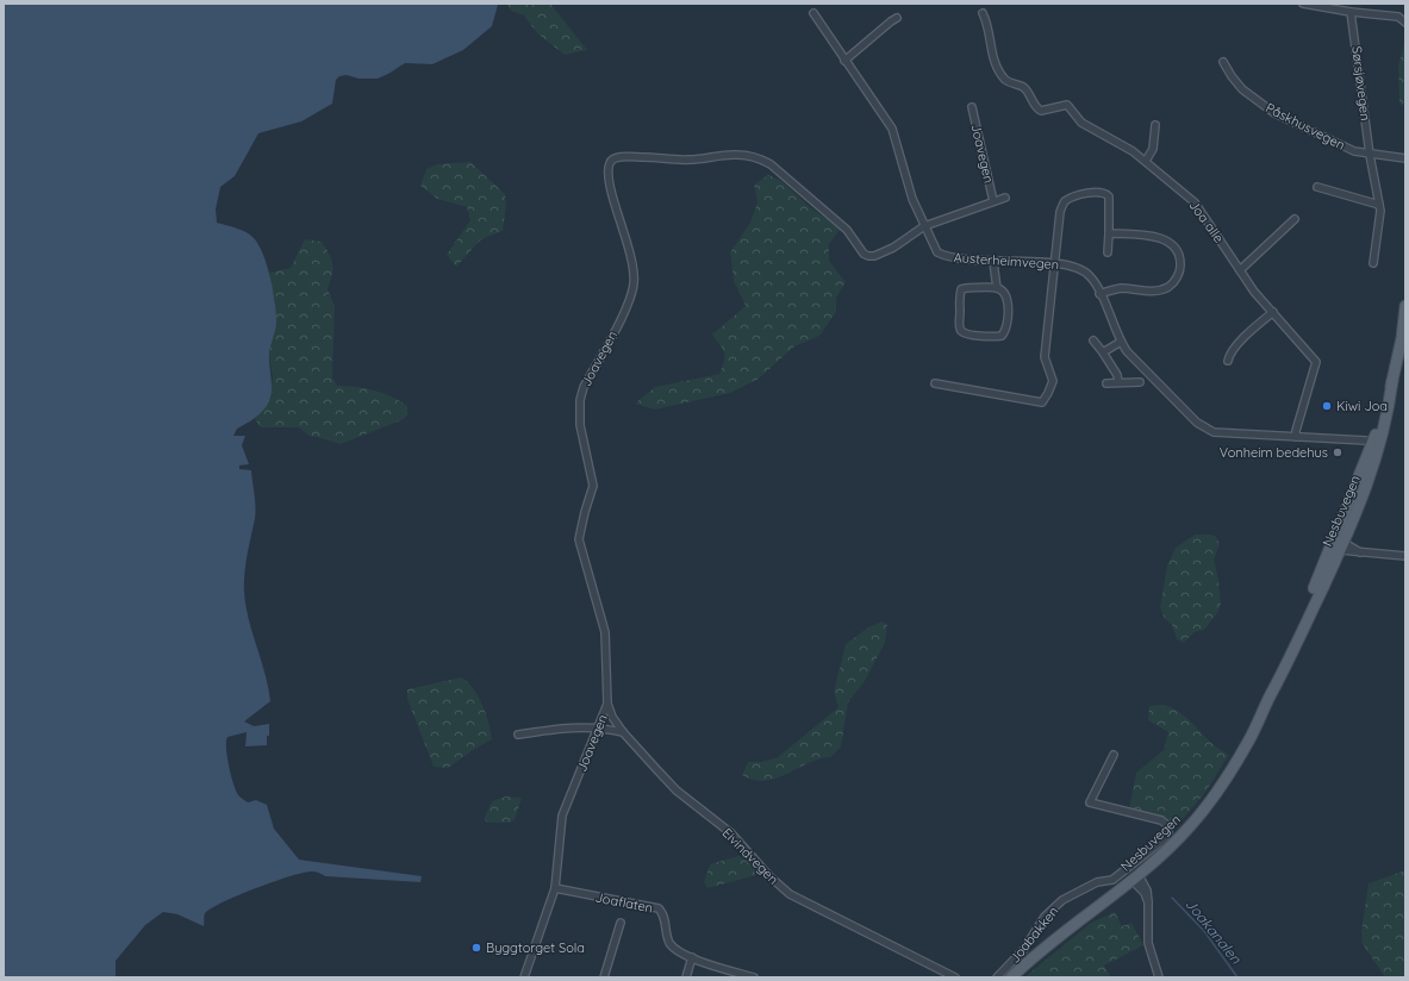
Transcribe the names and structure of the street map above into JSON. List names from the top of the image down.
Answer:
{
  "streets": {
    "main road": ["Nesbuvegen"],
    "street": [
      "Sørsjøvegen",
      "Påskhusvegen",
      "Joavegen",
      "Joa alle",
      "Austerheimvegen",
      "Eivindvegen",
      "Joaflaten",
      "Joabakken"
    ]
  },
  "crossings": [
    ["Sørsjøvegen", "Påskhusvegen"],
    ["Joavegen", "Austerheimvegen"],
    ["Joavegen", "Eivindvegen"],
    ["Joavegen", "Joaflaten"],
    ["Joa alle", "Austerheimvegen"],
    ["Austerheimvegen", "Nesbuvegen"]
  ],
  "water": ["Joakanalen"],
  "places": ["Kiwi Joa", "Vonheim bedehus", "Byggtorget Sola"]
}
